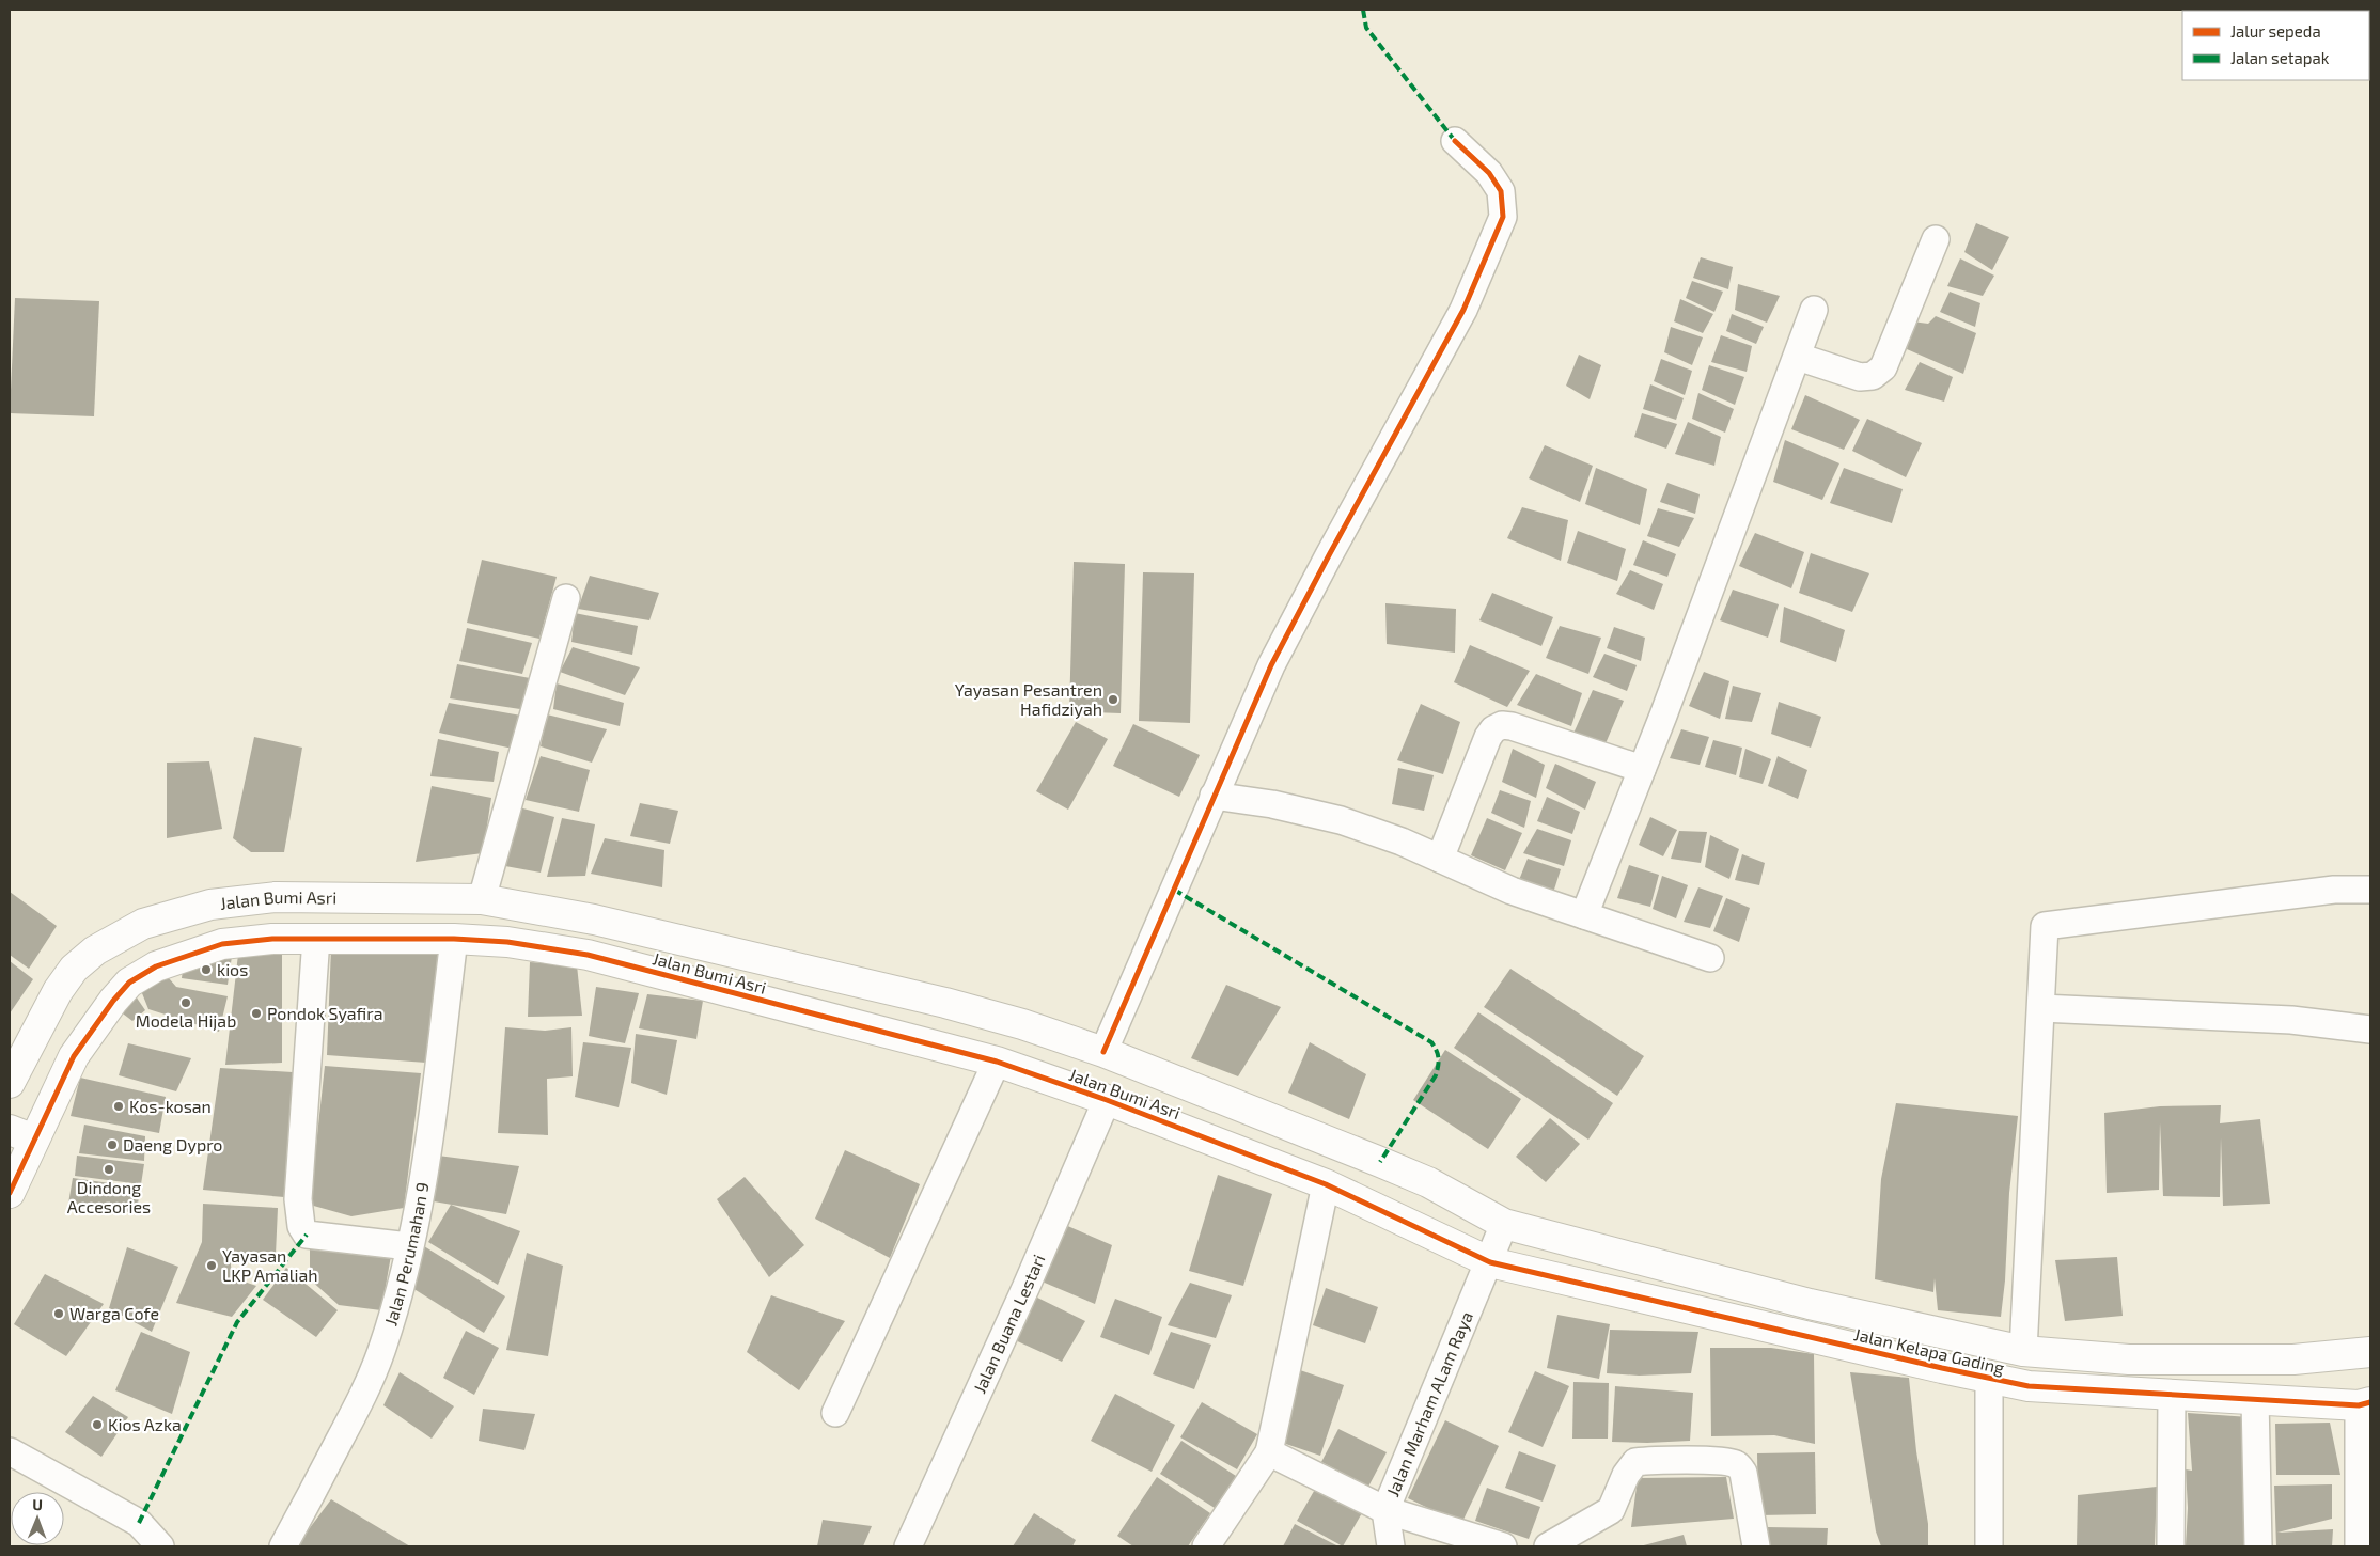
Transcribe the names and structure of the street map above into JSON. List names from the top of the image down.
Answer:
{
  "streets": {
    "street": [
      "Jalan Bumi Asri",
      "Jalan Perumahan 9",
      "Jalan Buana Lestari",
      "Jalan Kelapa Gading",
      "Jalan Marham ALam Raya"
    ]
  },
  "crossings": [
    ["Jalan Bumi Asri", "Jalan Perumahan 9"],
    ["Jalan Bumi Asri", "Jalan Buana Lestari"],
    ["Jalan Bumi Asri", "Jalan Kelapa Gading"],
    ["Jalan Bumi Asri", "Jalan Marham ALam Raya"],
    ["Jalan Kelapa Gading", "Jalan Marham ALam Raya"]
  ],
  "places": [
    "Yayasan Pesantren Hafidziyah",
    "kios",
    "Modela Hijab",
    "Pondok Syafira",
    "Kos-kosan",
    "Daeng Dypro",
    "Dindong Accesories",
    "Yayasan LKP Amaliah",
    "Warga Cofe",
    "Kios Azka"
  ],
  "legend": ["Jalur sepeda", "Jalan setapak"],
  "north": "top"
}
